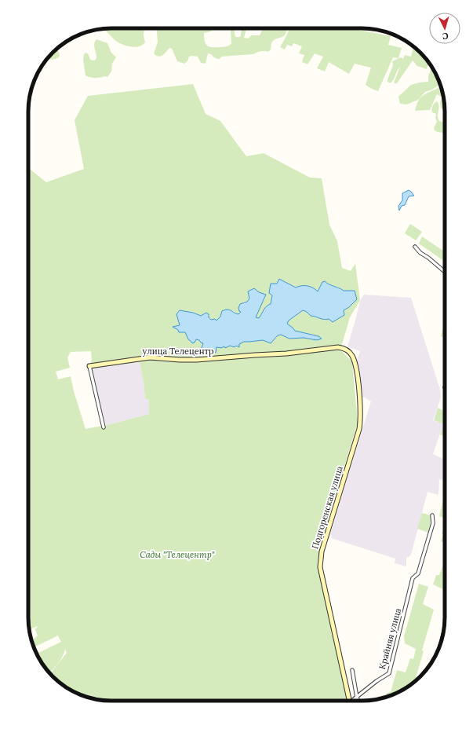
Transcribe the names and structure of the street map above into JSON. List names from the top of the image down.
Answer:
{
  "streets": {
    "street": ["улица Телецентр", "Подгоренская улица", "Крайняя улица"]
  },
  "crossings": [
    ["улица Телецентр", "Подгоренская улица"]
  ],
  "parks": ["Сады \"Телецентр\""],
  "north": "bottom"
}
